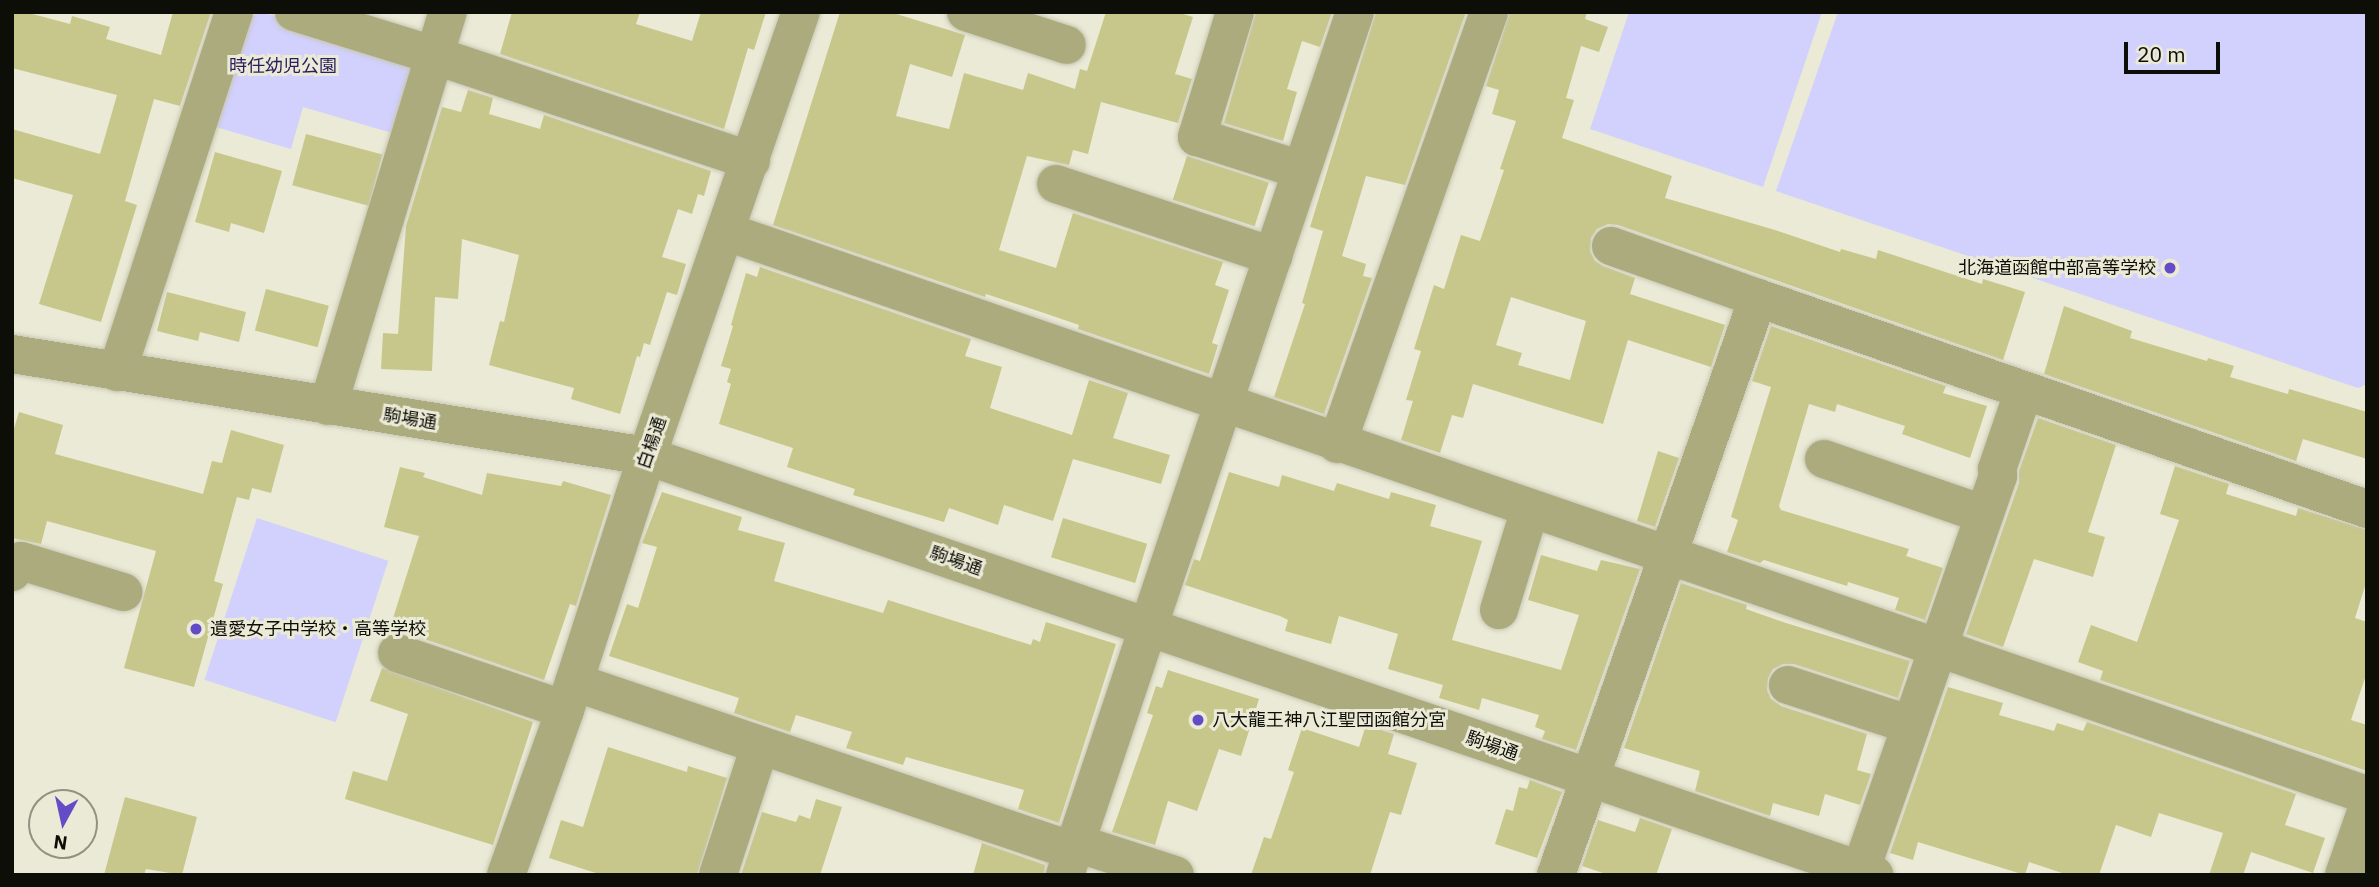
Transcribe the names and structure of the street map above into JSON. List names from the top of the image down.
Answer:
{
  "streets": {
    "street": ["駒場通", "白楊通"]
  },
  "crossings": [
    ["駒場通", "白楊通"]
  ],
  "parks": ["時任幼児公園"],
  "places": ["北海道函館中部高等学校", "遺愛女子中学校・高等学校", "八大龍王神八江聖団函館分宮"],
  "scale_bar": "20 m",
  "north": "bottom"
}
